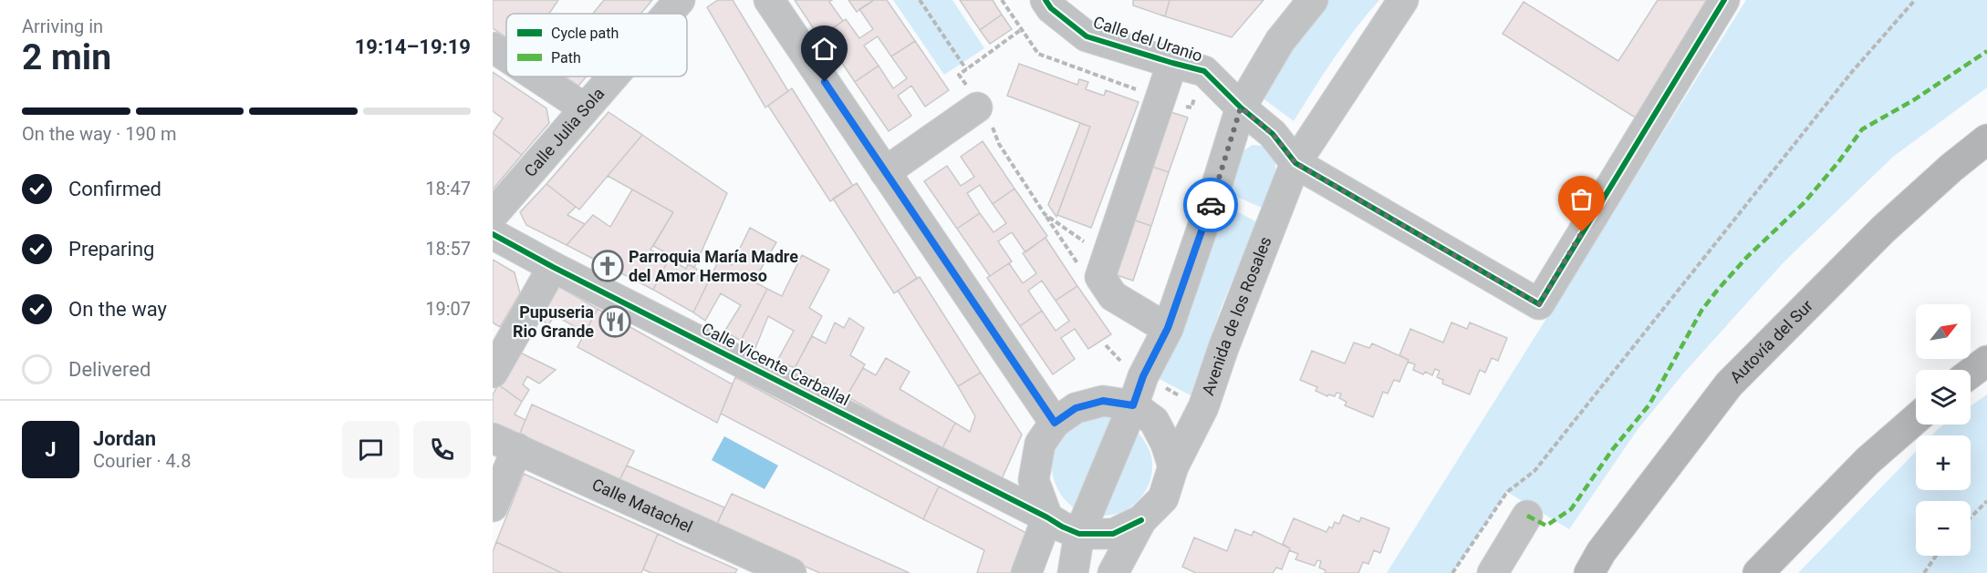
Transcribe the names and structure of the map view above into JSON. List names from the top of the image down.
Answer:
{
  "streets": {
    "highway": ["Autovía del Sur"],
    "street": [
      "Calle del Uranio",
      "Calle Julia Sola",
      "Avenida de los Rosales",
      "Calle Vicente Carballal",
      "Calle Matachel"
    ]
  },
  "crossings": [
    ["Calle del Uranio", "Avenida de los Rosales"],
    ["Avenida de los Rosales", "Calle Vicente Carballal"]
  ],
  "places": {
    "church": ["Parroquia María Madre del Amor Hermoso"],
    "restaurant": ["Pupuseria Rio Grande"]
  },
  "legend": ["Cycle path", "Path"],
  "north": "top right",
  "page": {
    "heading": ["2 min", "Arriving in", "19:14–19:19"],
    "panel": ["Jordan", "Courier · 4.8"],
    "bar": "On the way · 190 m",
    "list": [
      ["Confirmed", "18:47"],
      ["Preparing", "18:57"],
      ["On the way", "19:07"],
      "Delivered"
    ],
    "map_buttons": ["+", "−"],
    "round": "J"
  }
}
